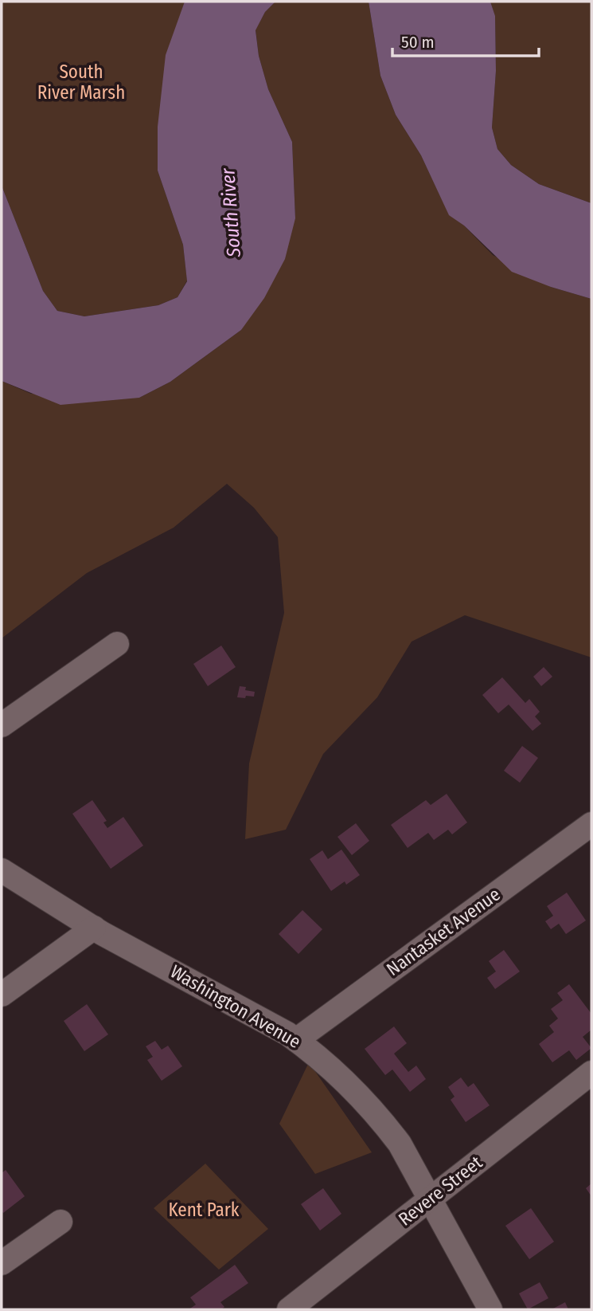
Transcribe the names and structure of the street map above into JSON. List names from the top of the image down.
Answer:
{
  "streets": {
    "street": ["Nantasket Avenue", "Washington Avenue", "Revere Street"]
  },
  "crossings": [
    ["Nantasket Avenue", "Washington Avenue"],
    ["Washington Avenue", "Revere Street"]
  ],
  "water": ["South River"],
  "parks": ["South River Marsh", "Kent Park"],
  "scale_bar": "50 m"
}
